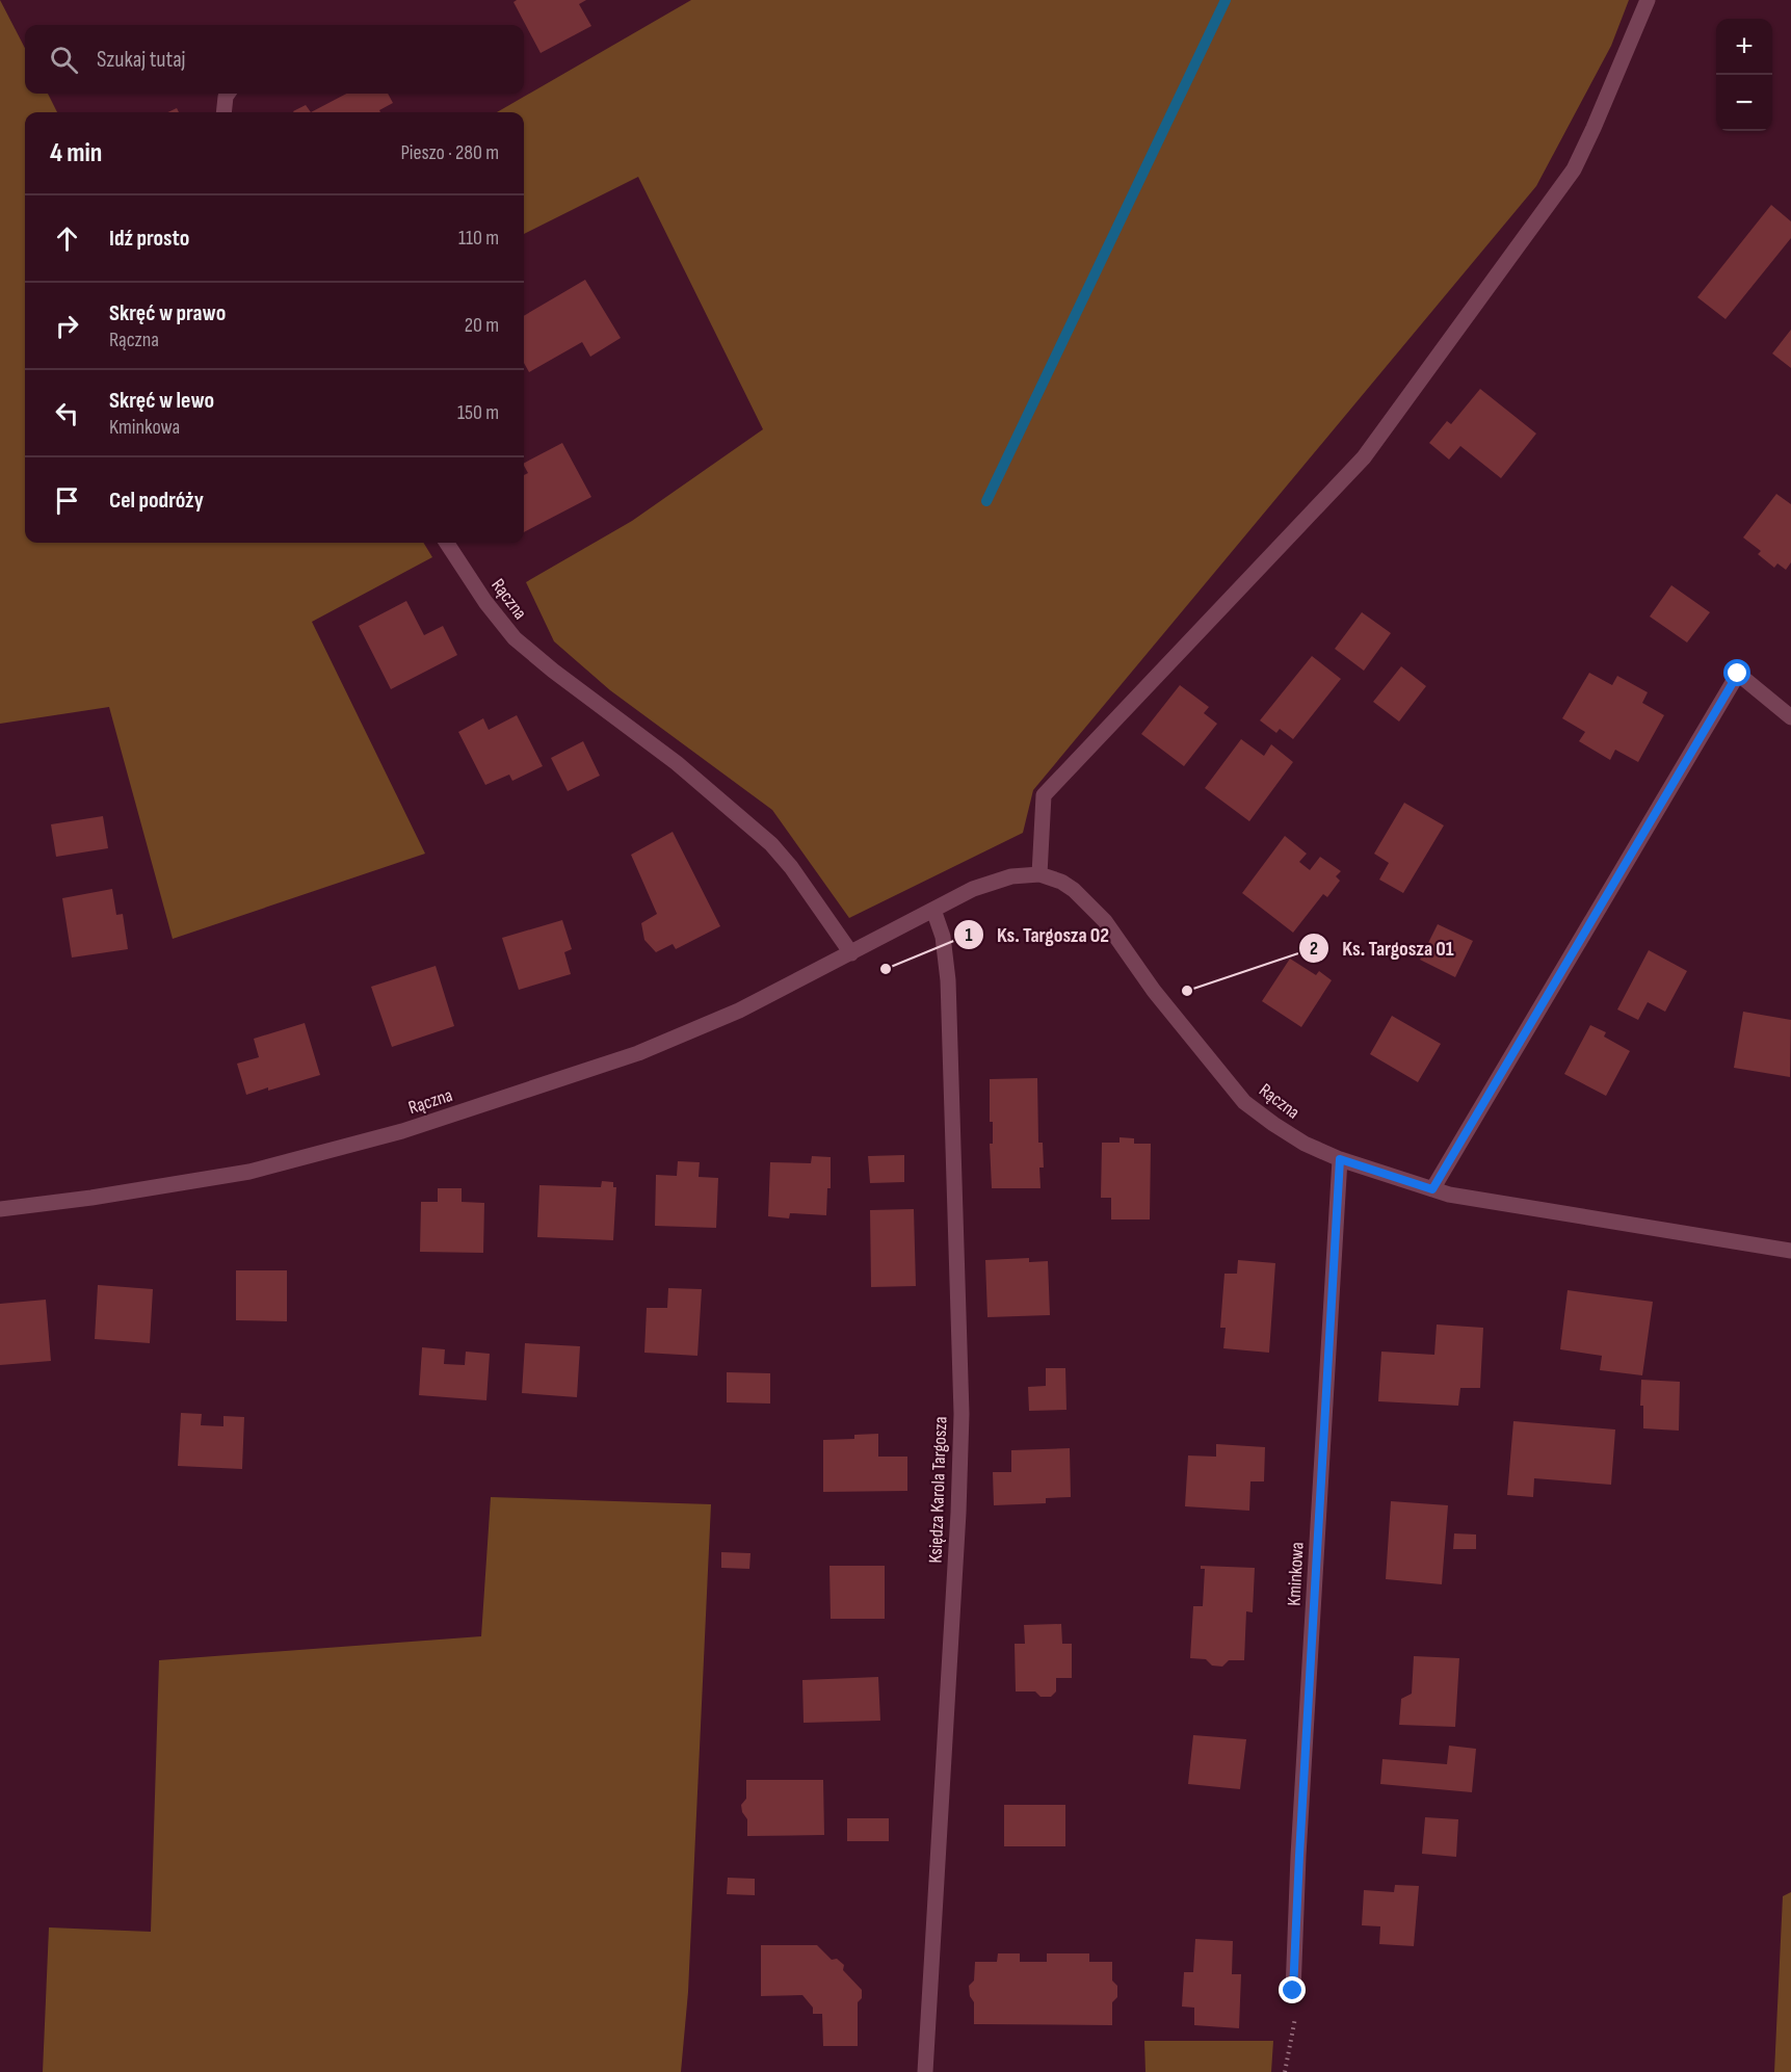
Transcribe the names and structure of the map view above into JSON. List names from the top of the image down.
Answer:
{
  "streets": {
    "street": ["Rączna", "Księdza Karola Targosza", "Kminkowa"]
  },
  "crossings": [
    ["Rączna", "Księdza Karola Targosza"],
    ["Rączna", "Kminkowa"]
  ],
  "places": ["Ks. Targosza 02", "Ks. Targosza 01"],
  "page": {
    "map_buttons": ["+", "−"],
    "search": "Szukaj tutaj",
    "heading": ["4 min", "Pieszo · 280 m"],
    "list": [
      ["Idź prosto", "110 m"],
      ["Skręć w prawo", "Rączna", "20 m"],
      ["Skręć w lewo", "Kminkowa", "150 m"],
      "Cel podróży"
    ]
  }
}
